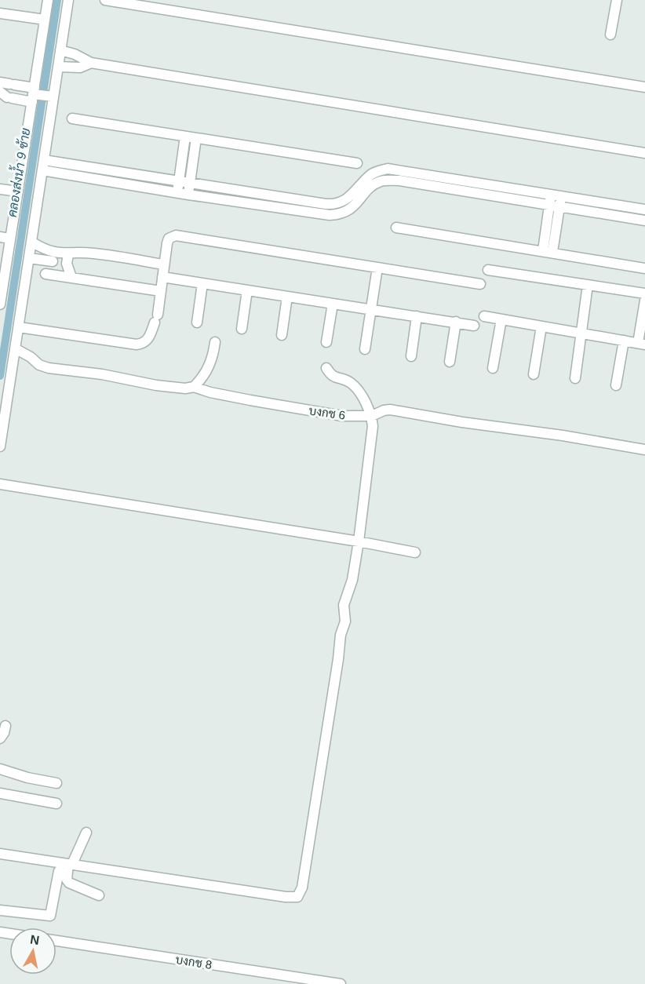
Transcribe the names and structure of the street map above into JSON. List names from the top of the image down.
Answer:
{
  "streets": {
    "street": ["บงกช 6", "บงกช 8"]
  },
  "water": ["คลองส่งน้ำ 9 ซ้าย"],
  "north": "top"
}
